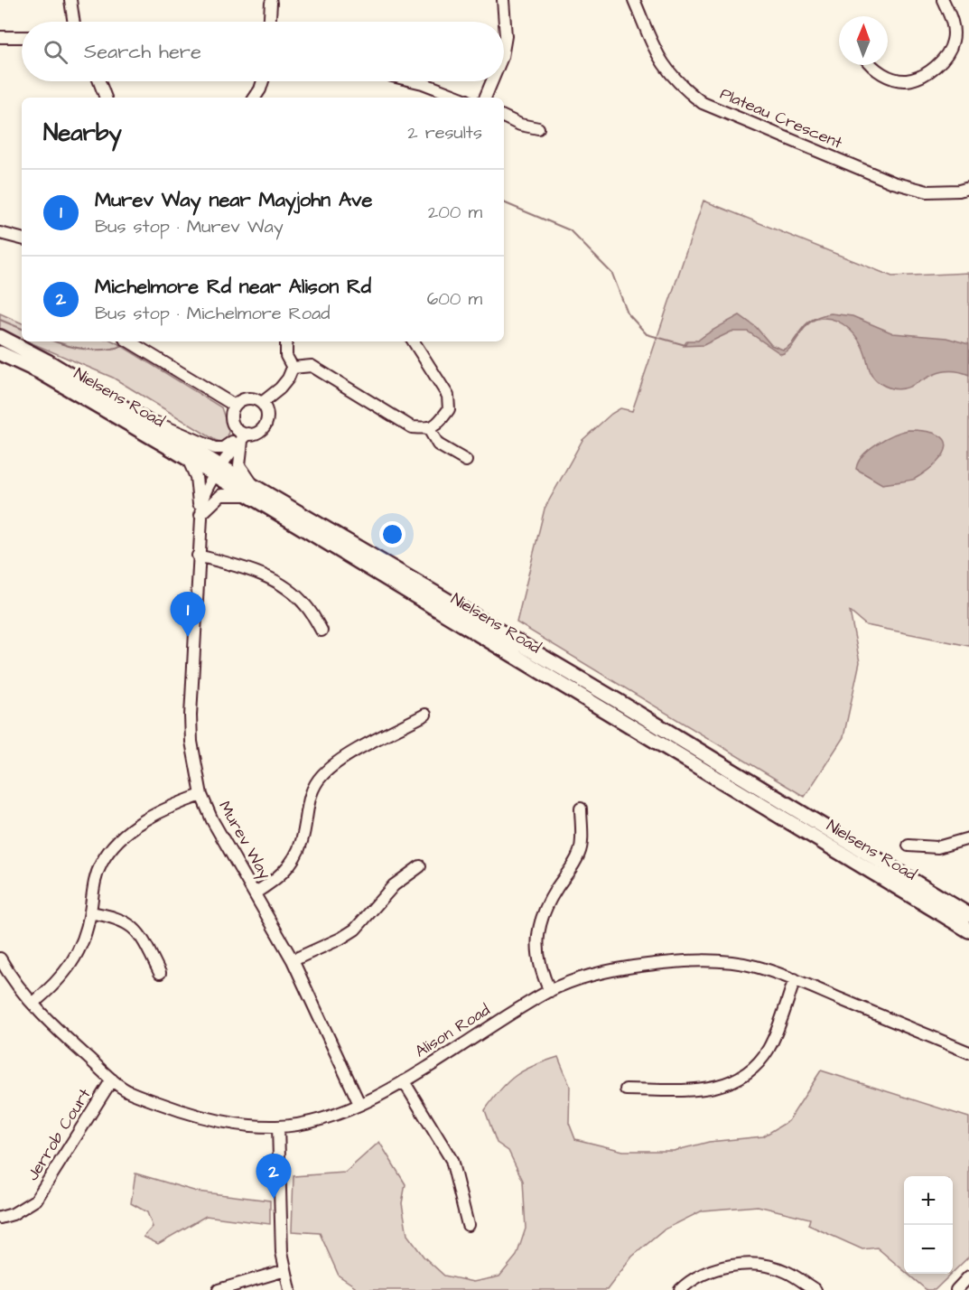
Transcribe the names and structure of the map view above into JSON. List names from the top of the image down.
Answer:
{
  "streets": {
    "main road": ["Nielsens Road"],
    "street": [
      "Plateau Crescent",
      "Murev Way",
      "Alison Road",
      "Jerrob Court"
    ]
  },
  "crossings": [
    ["Nielsens Road", "Murev Way"],
    ["Murev Way", "Alison Road"],
    ["Alison Road", "Jerrob Court"]
  ],
  "north": "top",
  "page": {
    "search": "Search here",
    "heading": ["Nearby", "2 results"],
    "list": [
      {
        "mark": "1",
        "name": "Murev Way near Mayjohn Ave",
        "note": "Bus stop · Murev Way",
        "value": "200 m"
      },
      {
        "mark": "2",
        "name": "Michelmore Rd near Alison Rd",
        "note": "Bus stop · Michelmore Road",
        "value": "600 m"
      }
    ],
    "pins": ["1", "2"],
    "map_buttons": ["+", "−"]
  }
}
